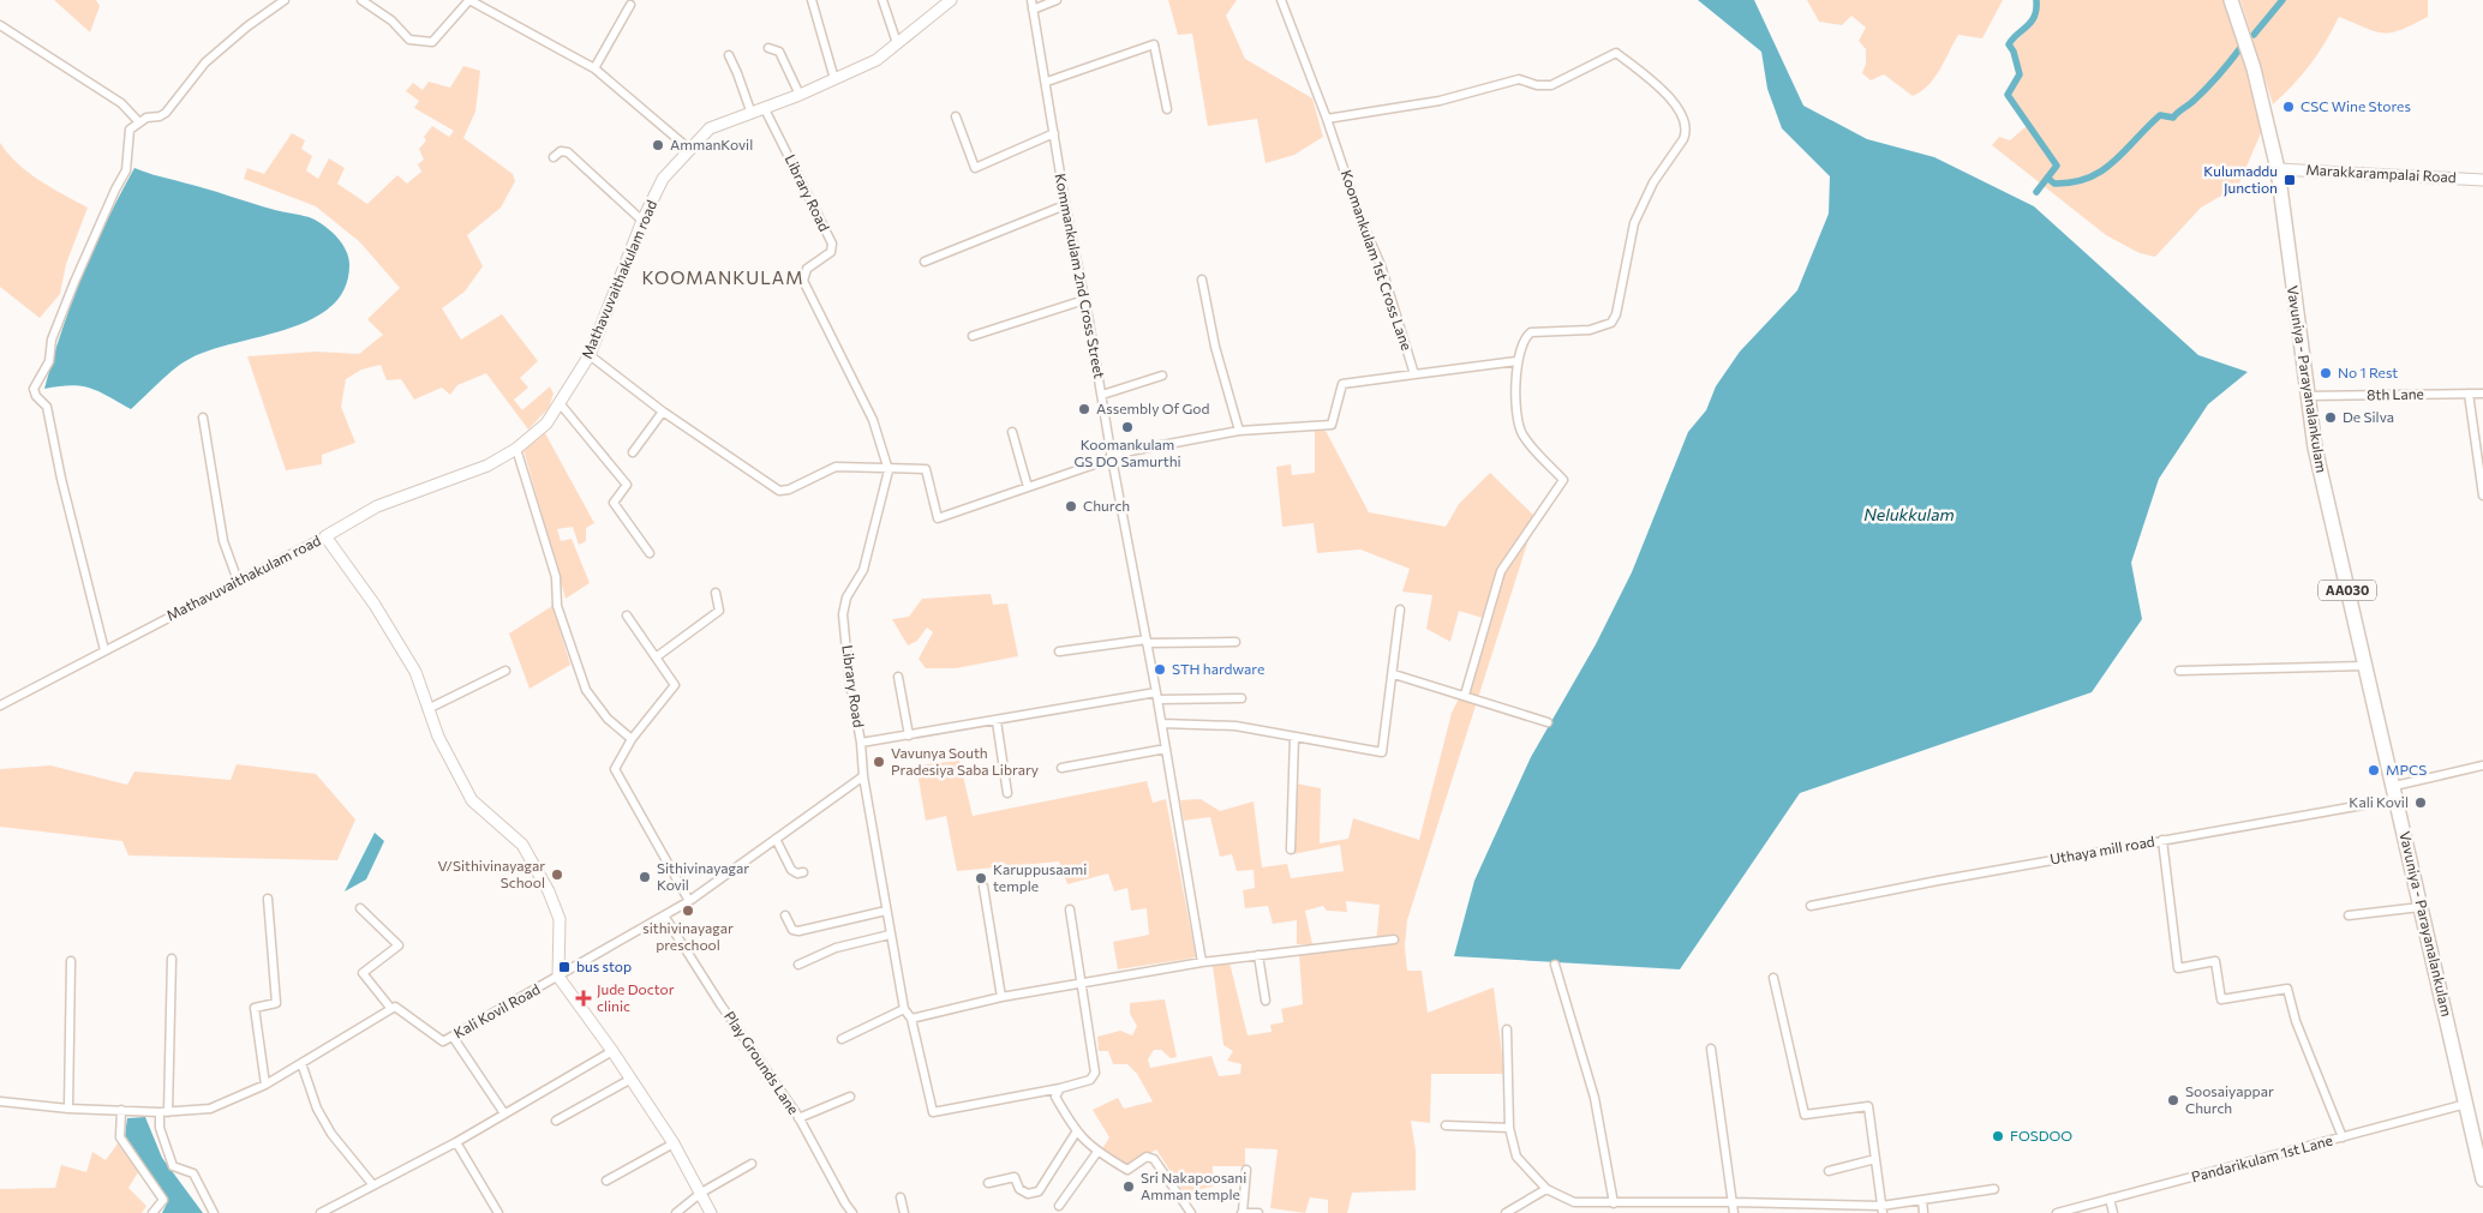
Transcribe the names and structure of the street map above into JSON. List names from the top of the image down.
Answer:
{
  "streets": {
    "highway": ["Vavuniya - Parayanalankulam", "AA030"],
    "street": [
      "Marakkarampalai Road",
      "Library Road",
      "Koomankulam 1st Cross Lane",
      "Kommankulam 2nd Cross Street",
      "Mathavuvaithakulam road",
      "8th Lane",
      "Uthaya mill road",
      "Kali Kovil Road",
      "Play Grounds Lane",
      "Pandarikulam 1st Lane"
    ]
  },
  "crossings": [
    ["Marakkarampalai Road", "Vavuniya - Parayanalankulam"],
    ["Library Road", "Mathavuvaithakulam road"],
    ["Library Road", "Kali Kovil Road"],
    ["Vavuniya - Parayanalankulam", "8th Lane"],
    ["Vavuniya - Parayanalankulam", "Uthaya mill road"],
    ["Vavuniya - Parayanalankulam", "Pandarikulam 1st Lane"],
    ["Kali Kovil Road", "Play Grounds Lane"]
  ],
  "districts": ["KOOMANKULAM"],
  "water": ["Nelukkulam"],
  "places": {
    "other": [
      "CSC Wine Stores",
      "AmmanKovil",
      "No 1 Rest",
      "Assembly Of God",
      "De Silva",
      "Koomankulam GS DO Samurthi",
      "Church",
      "STH hardware",
      "Vavunya South Pradesiya Saba Library",
      "MPCS",
      "Kali Kovil",
      "V/Sithivinayagar School",
      "Sithivinayagar Kovil",
      "Karuppusaami temple",
      "sithivinayagar preschool",
      "Soosaiyappar Church",
      "FOSDOO",
      "Sri Nakapoosani Amman temple"
    ],
    "transit": ["Kulumaddu Junction", "bus stop"],
    "health": ["Jude Doctor clinic"]
  }
}
